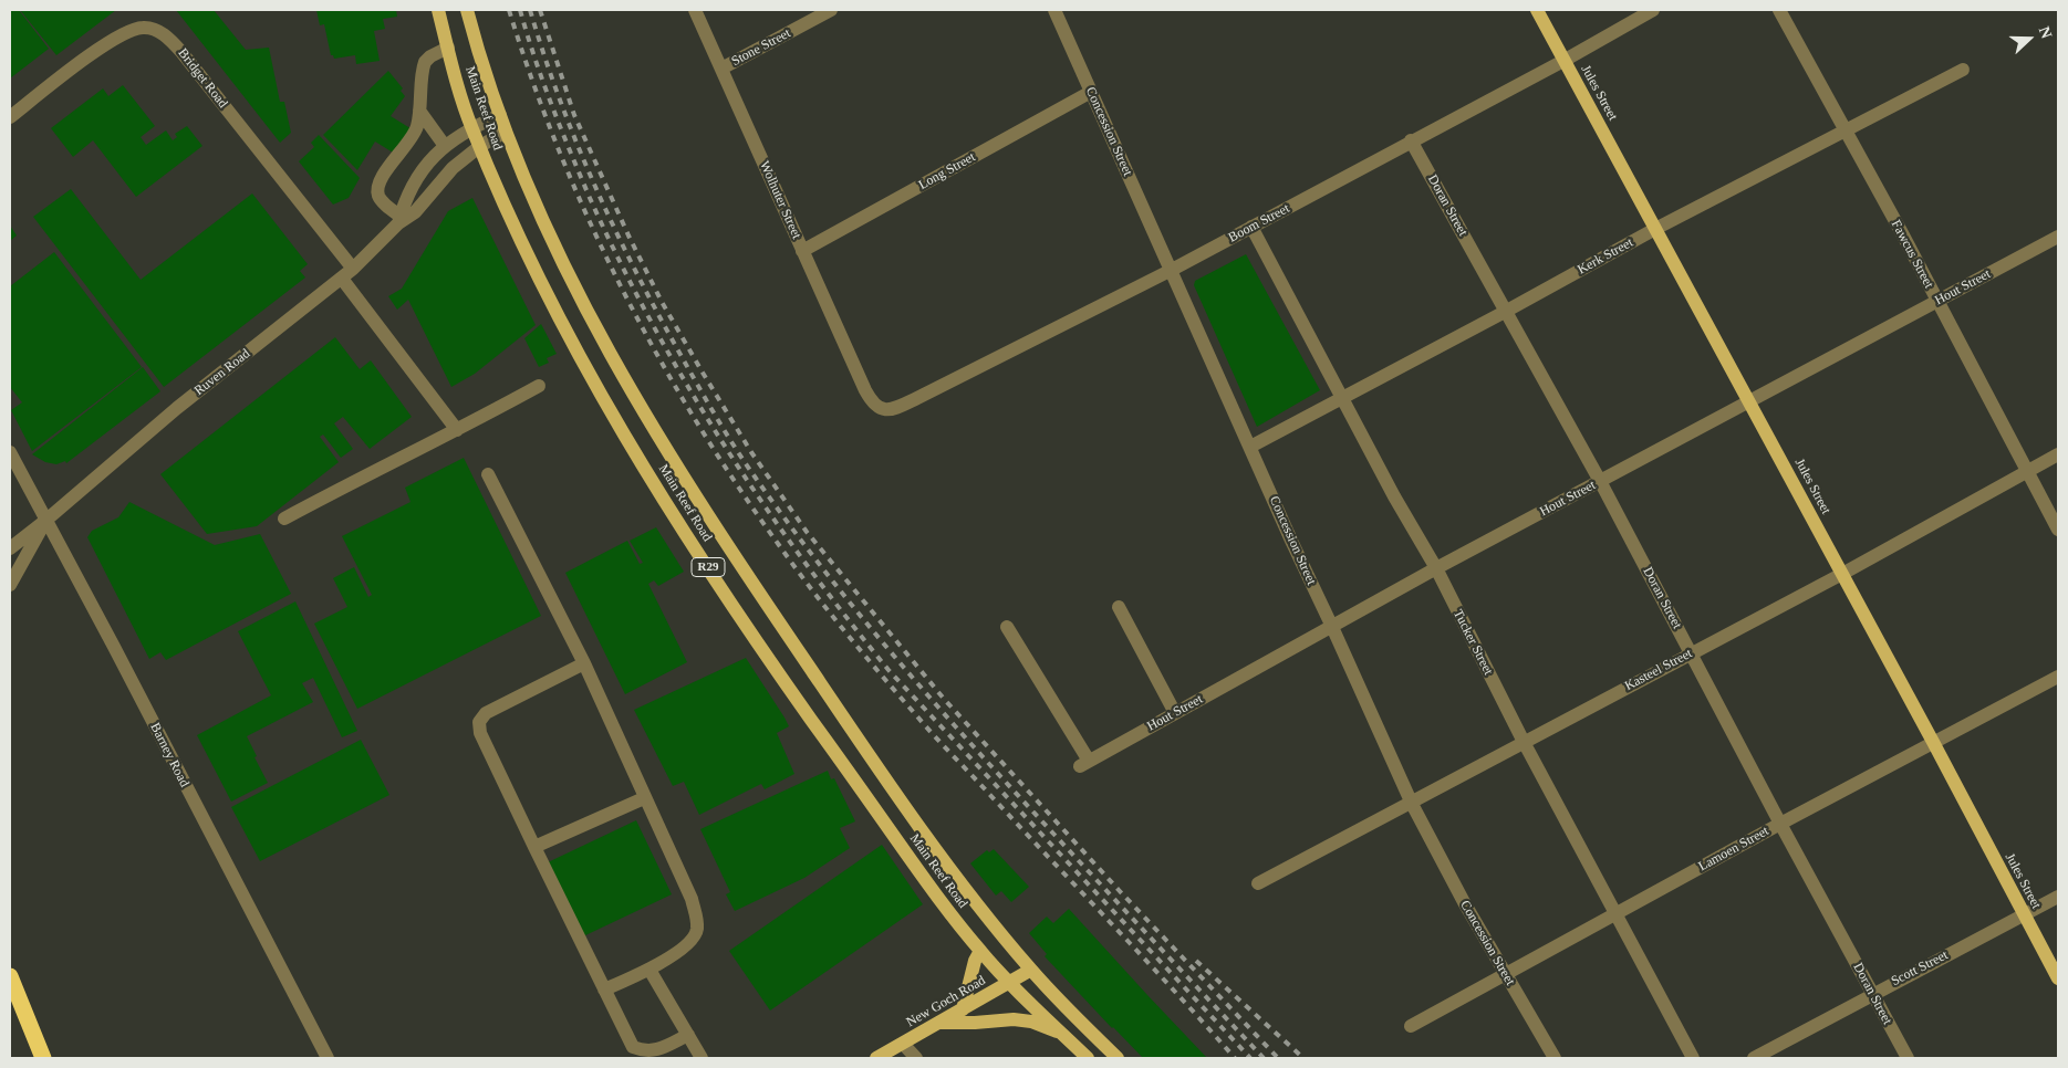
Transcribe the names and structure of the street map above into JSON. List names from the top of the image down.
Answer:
{
  "streets": {
    "main road": [
      "Jules Street",
      "Main Reef Road",
      "R29",
      "New Goch Road"
    ],
    "street": [
      "Stone Street",
      "Bridget Road",
      "Concession Street",
      "Long Street",
      "Wolhuter Street",
      "Doran Street",
      "Boom Street",
      "Fawcus Street",
      "Kerk Street",
      "Hout Street",
      "Ruven Road",
      "Tucker Street",
      "Kasteel Street",
      "Barney Road",
      "Lamoen Street",
      "Scott Street"
    ]
  },
  "crossings": [
    ["Stone Street", "Wolhuter Street"],
    ["Bridget Road", "Ruven Road"],
    ["Jules Street", "Boom Street"],
    ["Jules Street", "Kerk Street"],
    ["Jules Street", "Hout Street"],
    ["Jules Street", "Kasteel Street"],
    ["Jules Street", "Lamoen Street"],
    ["Jules Street", "Scott Street"],
    ["Main Reef Road", "Ruven Road"],
    ["Main Reef Road", "New Goch Road"],
    ["Concession Street", "Long Street"],
    ["Concession Street", "Boom Street"],
    ["Concession Street", "Kerk Street"],
    ["Concession Street", "Hout Street"],
    ["Concession Street", "Kasteel Street"],
    ["Concession Street", "Lamoen Street"],
    ["Long Street", "Wolhuter Street"],
    ["Wolhuter Street", "Boom Street"],
    ["Doran Street", "Boom Street"],
    ["Doran Street", "Kerk Street"],
    ["Doran Street", "Hout Street"],
    ["Doran Street", "Kasteel Street"],
    ["Doran Street", "Lamoen Street"],
    ["Doran Street", "Scott Street"],
    ["Boom Street", "Tucker Street"],
    ["Fawcus Street", "Kerk Street"],
    ["Fawcus Street", "Hout Street"],
    ["Fawcus Street", "Kasteel Street"],
    ["Kerk Street", "Tucker Street"],
    ["Hout Street", "Tucker Street"],
    ["Ruven Road", "Barney Road"],
    ["Tucker Street", "Kasteel Street"],
    ["Tucker Street", "Lamoen Street"]
  ],
  "north": "right"
}
